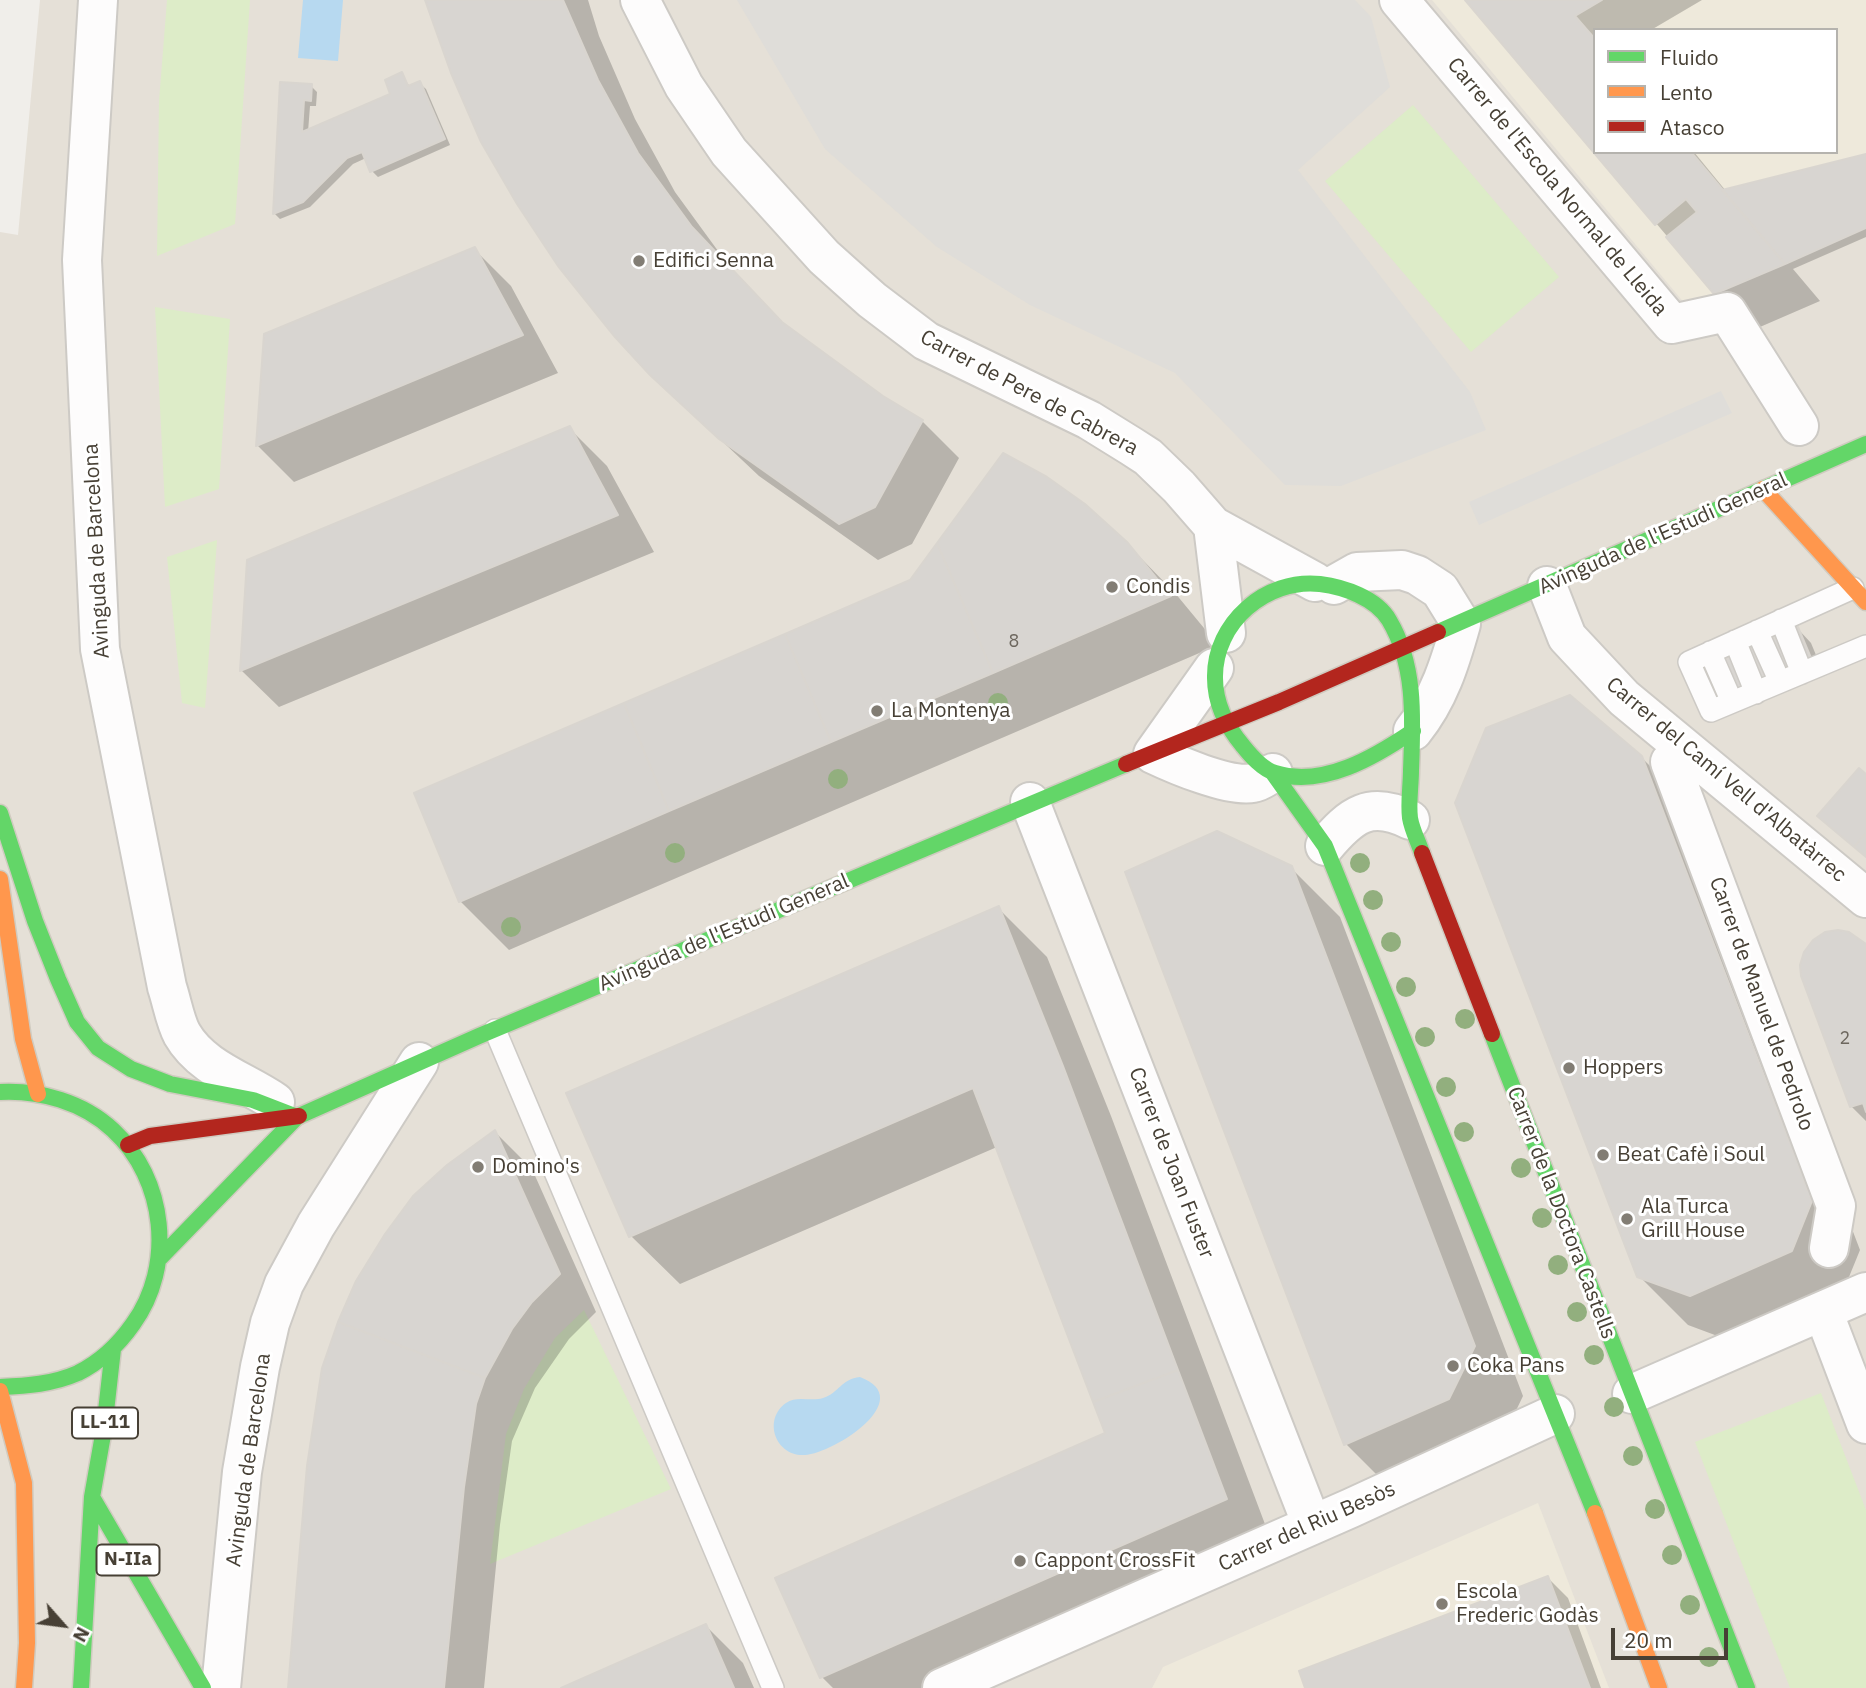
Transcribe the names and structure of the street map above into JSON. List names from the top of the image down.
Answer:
{
  "streets": {
    "main road": [
      "Avinguda de l'Estudi General",
      "Carrer de la Doctora Castells",
      "LL-11",
      "N-IIa"
    ],
    "street": [
      "Carrer de l'Escola Normal de Lleida",
      "Carrer de Pere de Cabrera",
      "Avinguda de Barcelona",
      "Carrer del Camí Vell d'Albatàrrec",
      "Carrer de Manuel de Pedrolo",
      "Carrer de Joan Fuster",
      "Carrer del Riu Besòs"
    ]
  },
  "crossings": [
    ["Carrer de Pere de Cabrera", "Carrer de la Doctora Castells"],
    ["Avinguda de l'Estudi General", "Avinguda de Barcelona"],
    ["Avinguda de l'Estudi General", "Carrer del Camí Vell d'Albatàrrec"],
    ["Avinguda de l'Estudi General", "Carrer de Joan Fuster"],
    ["Avinguda de l'Estudi General", "Carrer de la Doctora Castells"],
    ["Avinguda de l'Estudi General", "LL-11"],
    ["Carrer de Joan Fuster", "Carrer del Riu Besòs"],
    ["LL-11", "N-IIa"]
  ],
  "places": [
    "Edifici Senna",
    "Condis",
    "La Montenya",
    "Hoppers",
    "Beat Cafè i Soul",
    "Domino's",
    "Ala Turca Grill House",
    "Coka Pans",
    "Cappont CrossFit",
    "Escola Frederic Godàs"
  ],
  "house_numbers": ["8", "2"],
  "legend": ["Fluido", "Lento", "Atasco"],
  "scale_bar": "20 m",
  "north": "bottom right"
}
